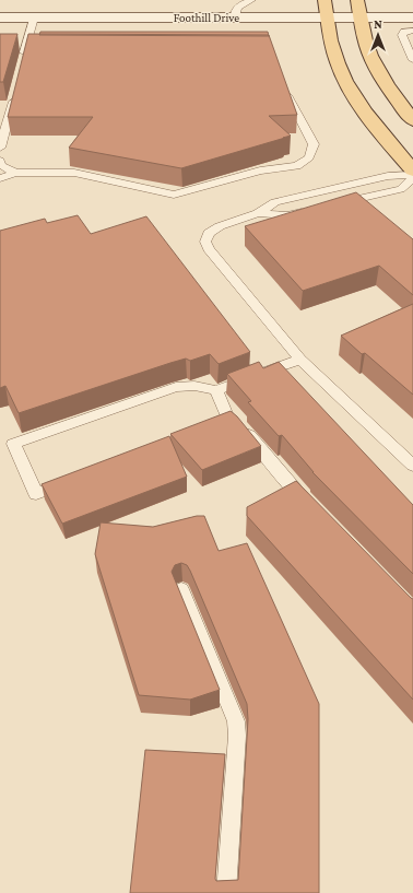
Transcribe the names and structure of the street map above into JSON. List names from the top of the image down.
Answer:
{
  "streets": {
    "street": ["Foothill Drive"]
  },
  "north": "top"
}
